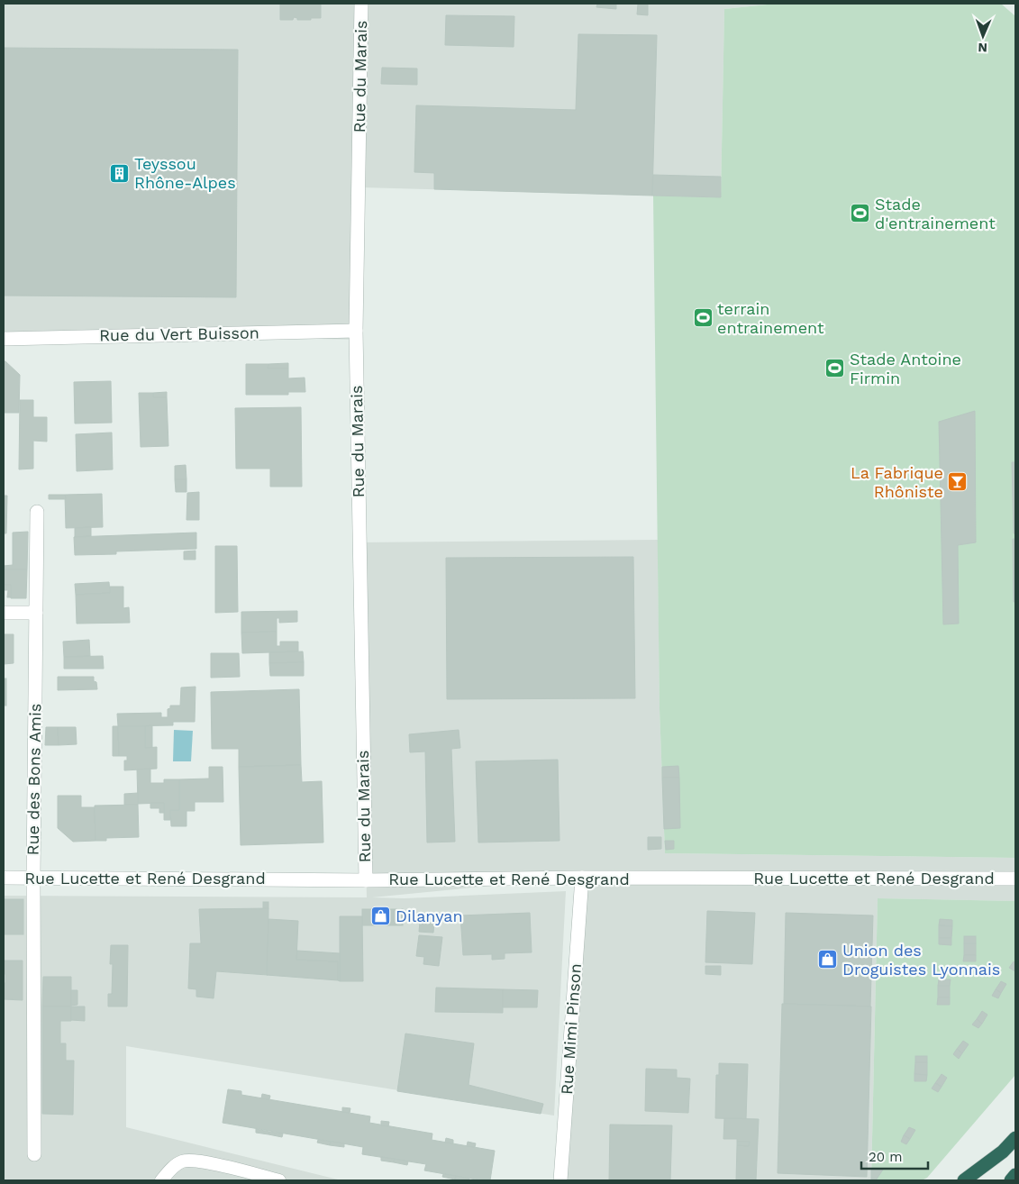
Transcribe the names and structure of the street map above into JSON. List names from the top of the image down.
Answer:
{
  "streets": {
    "street": [
      "Rue du Marais",
      "Rue du Vert Buisson",
      "Rue des Bons Amis",
      "Rue Lucette et René Desgrand",
      "Rue Mimi Pinson"
    ]
  },
  "crossings": [
    ["Rue du Marais", "Rue du Vert Buisson"],
    ["Rue du Marais", "Rue Lucette et René Desgrand"],
    ["Rue des Bons Amis", "Rue Lucette et René Desgrand"],
    ["Rue Lucette et René Desgrand", "Rue Mimi Pinson"]
  ],
  "places": {
    "building": ["Teyssou Rhône-Alpes"],
    "sports": ["Stade d'entrainement", "terrain entrainement", "Stade Antoine Firmin"],
    "bar": ["La Fabrique Rhôniste"],
    "shop": ["Dilanyan", "Union des Droguistes Lyonnais"]
  },
  "scale_bar": "20 m",
  "north": "bottom"
}
